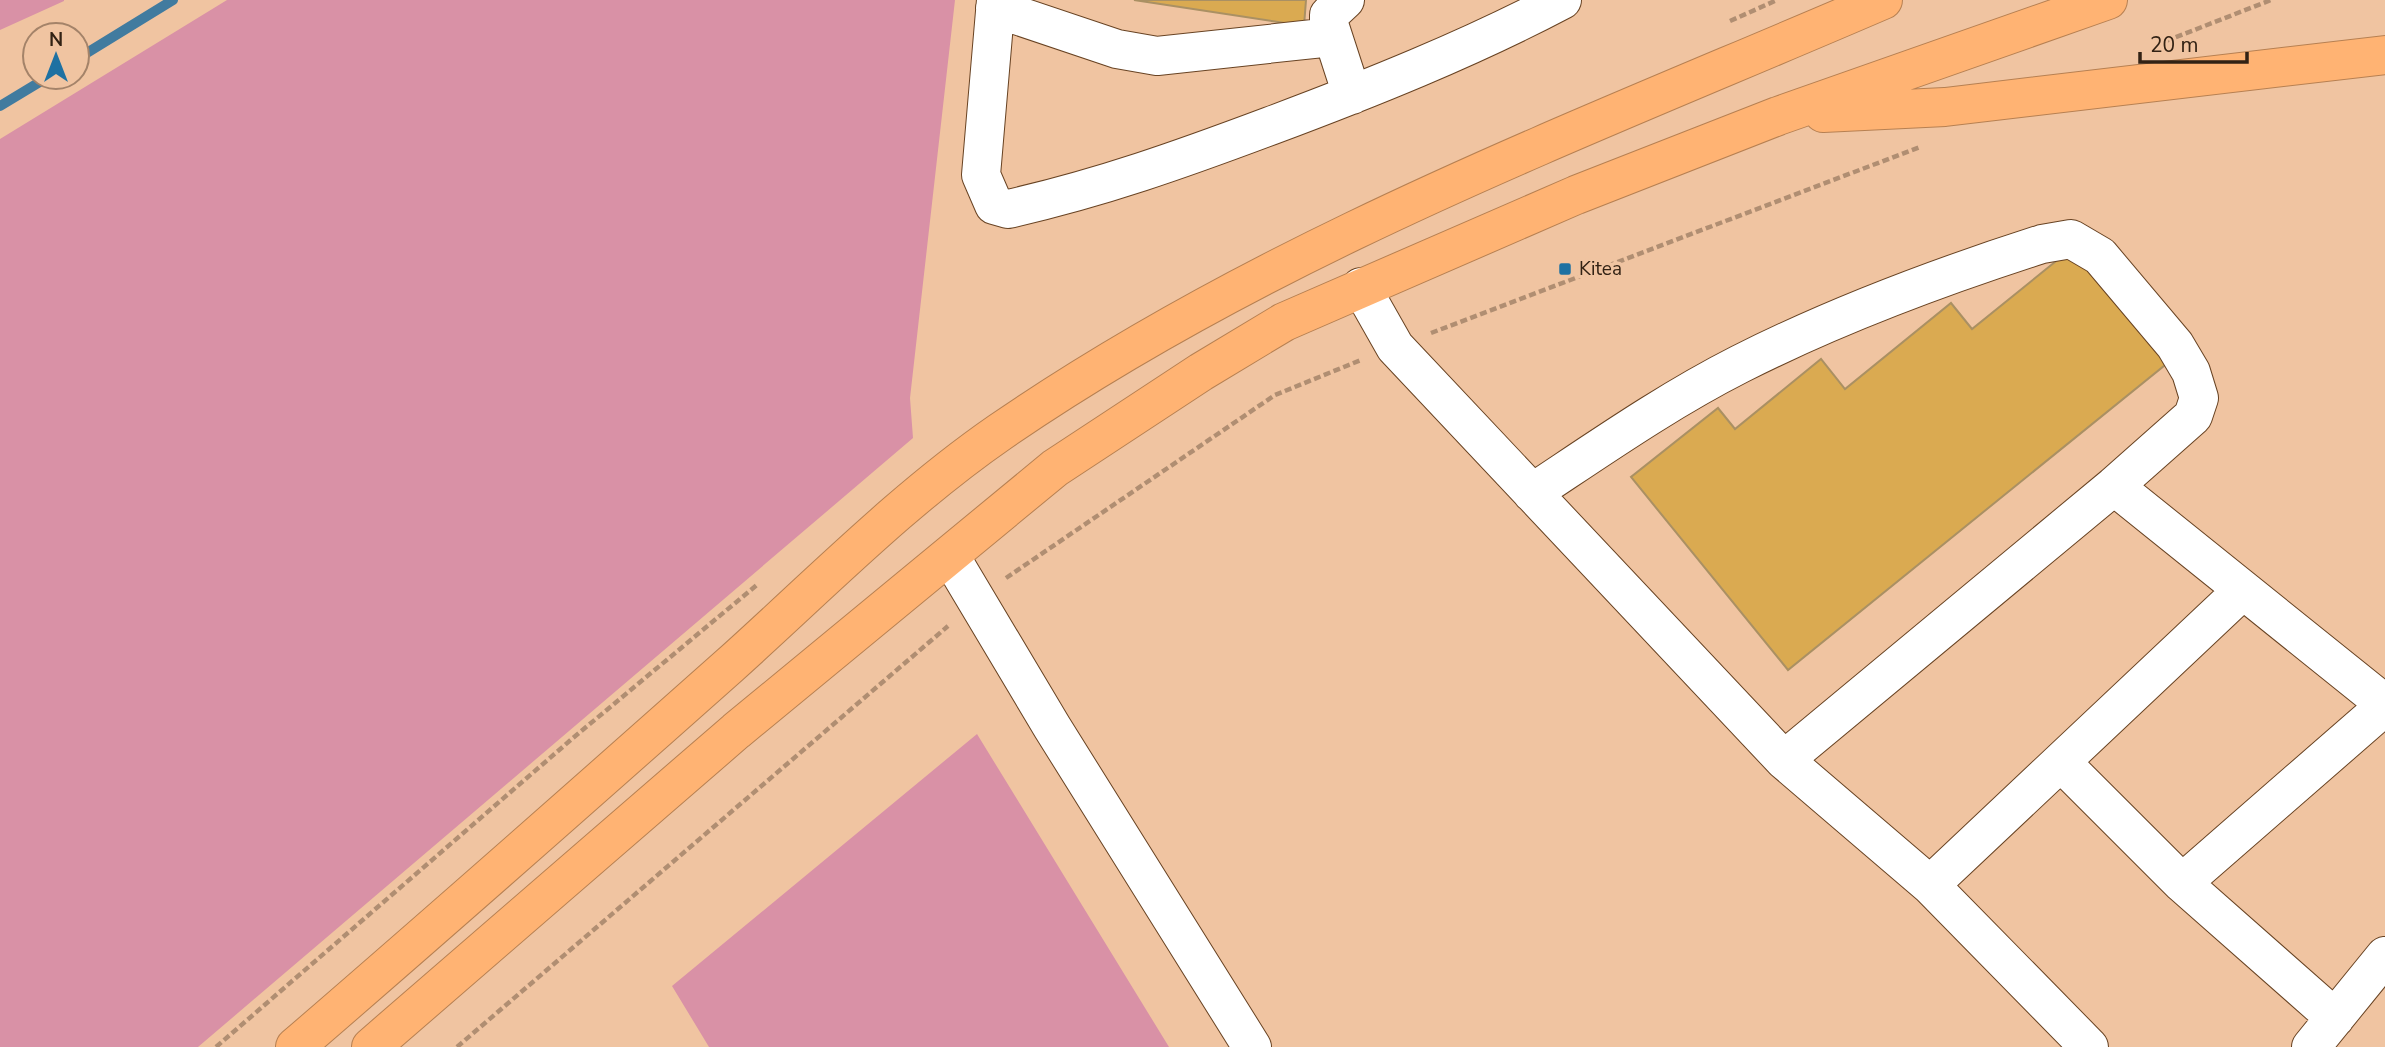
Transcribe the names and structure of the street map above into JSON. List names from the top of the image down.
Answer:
{
  "places": {
    "transit": ["Kitea"]
  },
  "scale_bar": "20 m",
  "north": "top"
}
